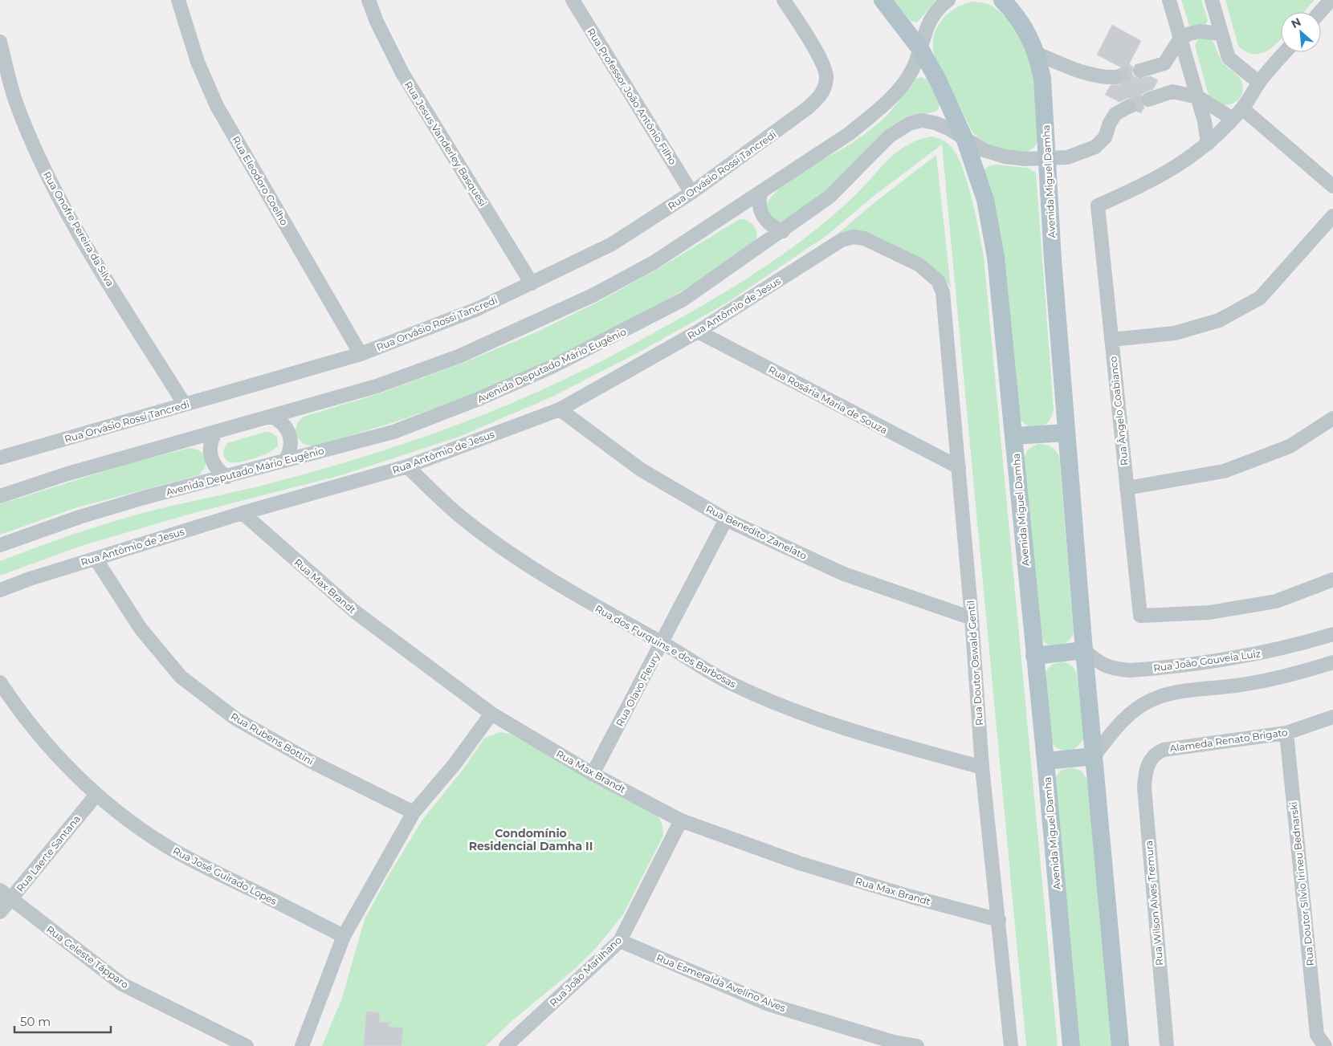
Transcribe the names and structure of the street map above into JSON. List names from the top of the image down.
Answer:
{
  "streets": {
    "main road": ["Avenida Miguel Damha"],
    "street": [
      "Rua Professor João Antônio Filho",
      "Rua Jesus Vanderley Basquesi",
      "Rua Orvásio Rossi Tancredi",
      "Rua Eleodoro Coelho",
      "Rua Onofre Pereira da Silva",
      "Rua Antômio de Jesus",
      "Avenida Deputado Mário Eugênio",
      "Rua Rosária Maria de Souza",
      "Rua Ângelo Coabianco",
      "Rua Benedito Zanelato",
      "Rua Max Brandt",
      "Rua dos Furquins e dos Barbosas",
      "Rua João Gouveia Luiz",
      "Rua Doutor Oswald Gentil",
      "Rua Olavo Fleury",
      "Rua Rubens Bottini",
      "Alameda Renato Brigato",
      "Rua Laerte Santana",
      "Rua José Guirado Lopes",
      "Rua Doutor Sílvio Irineu Bednarski",
      "Rua Wilson Alves Tremura",
      "Rua Celeste Tápparo",
      "Rua João Marilhano",
      "Rua Esmeralda Avelino Alves"
    ]
  },
  "crossings": [
    ["Rua Professor João Antônio Filho", "Rua Orvásio Rossi Tancredi"],
    ["Rua Jesus Vanderley Basquesi", "Rua Orvásio Rossi Tancredi"],
    ["Rua Orvásio Rossi Tancredi", "Rua Eleodoro Coelho"],
    ["Rua Orvásio Rossi Tancredi", "Rua Onofre Pereira da Silva"],
    ["Avenida Miguel Damha", "Avenida Deputado Mário Eugênio"],
    ["Avenida Miguel Damha", "Rua João Gouveia Luiz"],
    ["Rua Antômio de Jesus", "Rua Rosária Maria de Souza"],
    ["Rua Antômio de Jesus", "Rua Benedito Zanelato"],
    ["Rua Antômio de Jesus", "Rua Max Brandt"],
    ["Rua Antômio de Jesus", "Rua dos Furquins e dos Barbosas"],
    ["Rua Antômio de Jesus", "Rua Doutor Oswald Gentil"],
    ["Rua Antômio de Jesus", "Rua Rubens Bottini"],
    ["Rua Rosária Maria de Souza", "Rua Doutor Oswald Gentil"],
    ["Rua Benedito Zanelato", "Rua Doutor Oswald Gentil"],
    ["Rua Benedito Zanelato", "Rua Olavo Fleury"],
    ["Rua Max Brandt", "Rua Doutor Oswald Gentil"],
    ["Rua Max Brandt", "Rua Olavo Fleury"],
    ["Rua Max Brandt", "Rua João Marilhano"],
    ["Rua dos Furquins e dos Barbosas", "Rua Doutor Oswald Gentil"],
    ["Rua dos Furquins e dos Barbosas", "Rua Olavo Fleury"],
    ["Alameda Renato Brigato", "Rua Doutor Sílvio Irineu Bednarski"],
    ["Alameda Renato Brigato", "Rua Wilson Alves Tremura"],
    ["Rua Laerte Santana", "Rua José Guirado Lopes"],
    ["Rua Laerte Santana", "Rua Celeste Tápparo"],
    ["Rua João Marilhano", "Rua Esmeralda Avelino Alves"]
  ],
  "districts": ["Condomínio Residencial Damha II"],
  "scale_bar": "50 m",
  "north": "top left"
}
